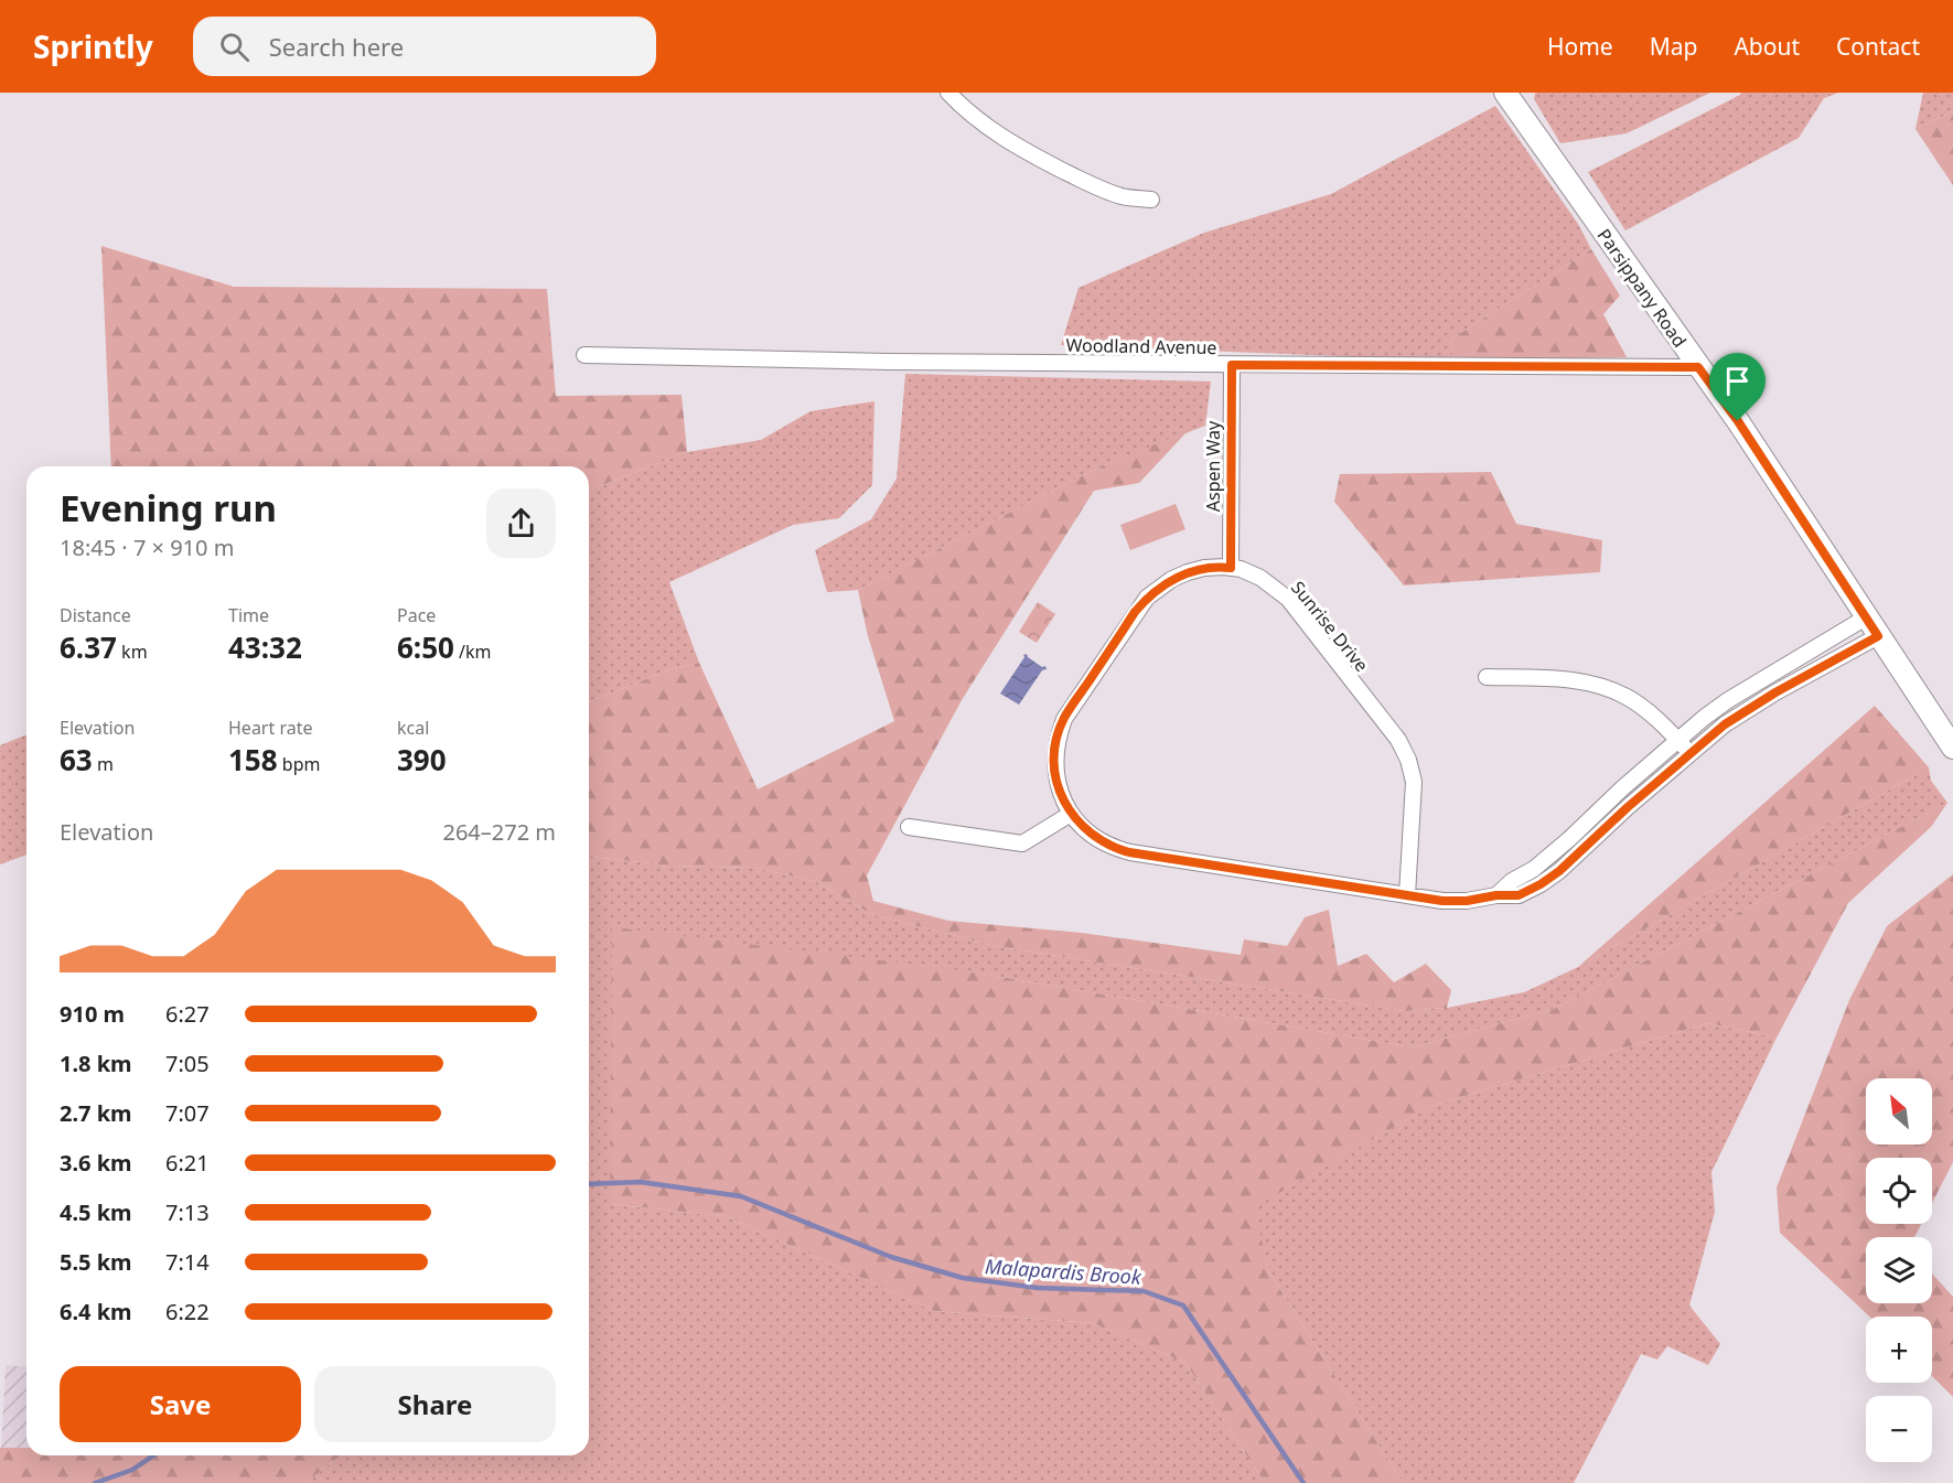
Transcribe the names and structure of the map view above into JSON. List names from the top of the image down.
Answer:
{
  "streets": {
    "main road": ["Parsippany Road"],
    "street": ["Woodland Avenue", "Aspen Way", "Sunrise Drive"]
  },
  "crossings": [
    ["Parsippany Road", "Woodland Avenue"],
    ["Parsippany Road", "Sunrise Drive"],
    ["Woodland Avenue", "Aspen Way"],
    ["Aspen Way", "Sunrise Drive"]
  ],
  "water": ["Malapardis Brook"],
  "north": "top left",
  "page": {
    "header": "Sprintly",
    "search": "Search here",
    "nav": [
      "Home",
      "Map",
      "About",
      "Contact"
    ],
    "heading": ["Evening run", "18:45 · 7 × 910 m"],
    "stats": [
      ["Distance", "6.37 km"],
      ["Time", "43:32"],
      ["Pace", "6:50 /km"],
      ["Elevation", "63 m"],
      ["Heart rate", "158 bpm"],
      ["kcal", "390"]
    ],
    "chart": ["Elevation", "264–272 m"],
    "list": [
      {
        "name": "910 m",
        "note": "6:27"
      },
      {
        "name": "1.8 km",
        "note": "7:05"
      },
      {
        "name": "2.7 km",
        "note": "7:07"
      },
      {
        "name": "3.6 km",
        "note": "6:21"
      },
      {
        "name": "4.5 km",
        "note": "7:13"
      },
      {
        "name": "5.5 km",
        "note": "7:14"
      },
      {
        "name": "6.4 km",
        "note": "6:22"
      }
    ],
    "map_buttons": ["+", "−"],
    "buttons": ["Save", "Share"]
  }
}
